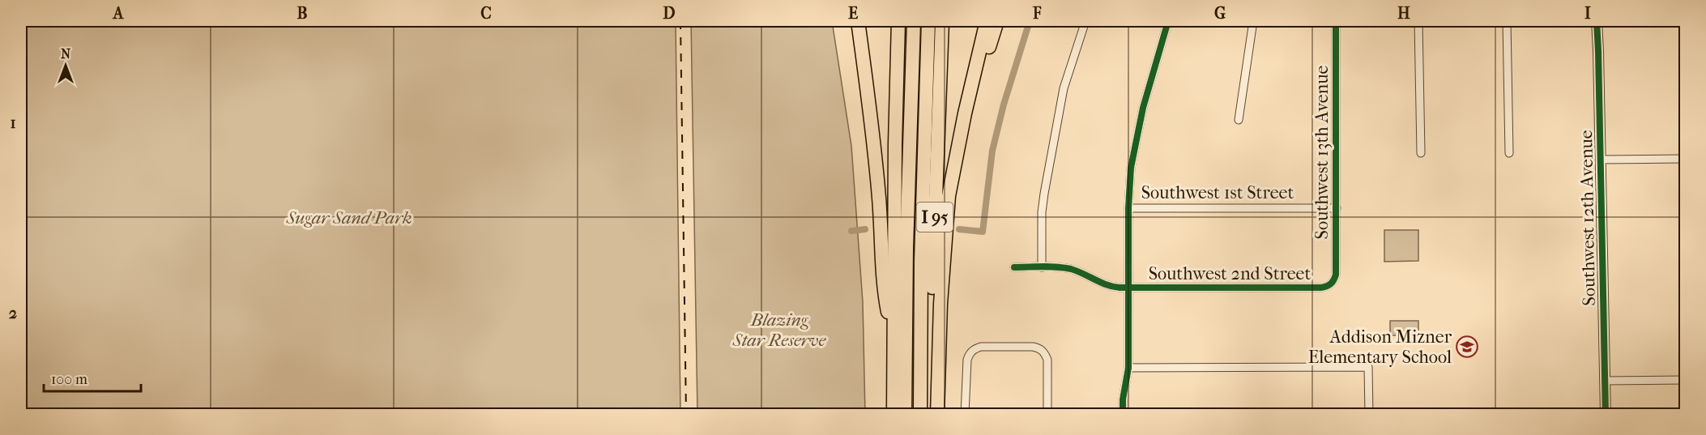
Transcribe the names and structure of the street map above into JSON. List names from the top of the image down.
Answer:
{
  "streets": {
    "highway": ["I 95"],
    "street": [
      "Southwest 13th Avenue",
      "Southwest 1st Street",
      "Southwest 12th Avenue",
      "Southwest 2nd Street"
    ]
  },
  "crossings": [
    ["Southwest 13th Avenue", "Southwest 1st Street"],
    ["Southwest 13th Avenue", "Southwest 2nd Street"]
  ],
  "parks": ["Sugar Sand Park", "Blazing Star Reserve"],
  "places": {
    "school or university": ["Addison Mizner Elementary School"]
  },
  "scale_bar": "100 m",
  "north": "top",
  "grid": {
    "columns": [
      "A",
      "B",
      "C",
      "D",
      "E",
      "F",
      "G",
      "H",
      "I"
    ],
    "rows": ["1", "2"]
  }
}
